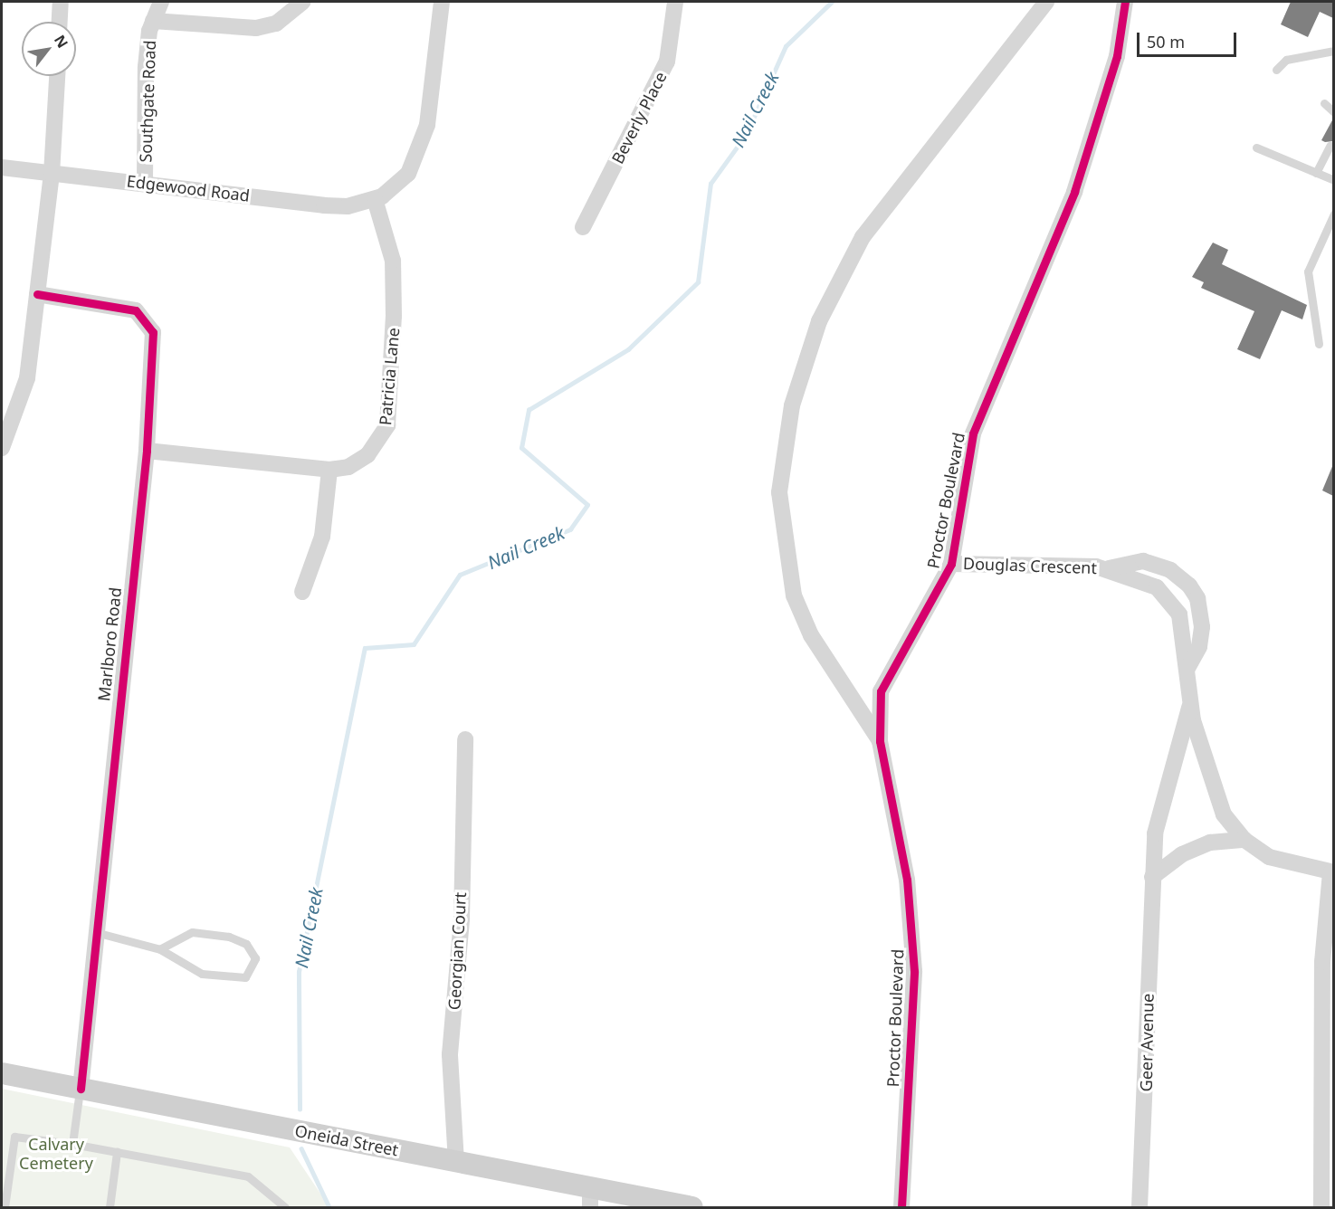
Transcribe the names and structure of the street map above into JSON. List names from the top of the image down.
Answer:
{
  "streets": {
    "street": [
      "Southgate Road",
      "Beverly Place",
      "Edgewood Road",
      "Patricia Lane",
      "Proctor Boulevard",
      "Douglas Crescent",
      "Marlboro Road",
      "Georgian Court",
      "Geer Avenue",
      "Oneida Street"
    ]
  },
  "crossings": [
    ["Southgate Road", "Edgewood Road"],
    ["Edgewood Road", "Patricia Lane"],
    ["Patricia Lane", "Marlboro Road"],
    ["Proctor Boulevard", "Douglas Crescent"],
    ["Douglas Crescent", "Geer Avenue"],
    ["Marlboro Road", "Oneida Street"],
    ["Georgian Court", "Oneida Street"]
  ],
  "water": ["Nail Creek"],
  "parks": ["Calvary Cemetery"],
  "scale_bar": "50 m",
  "north": "top right"
}
